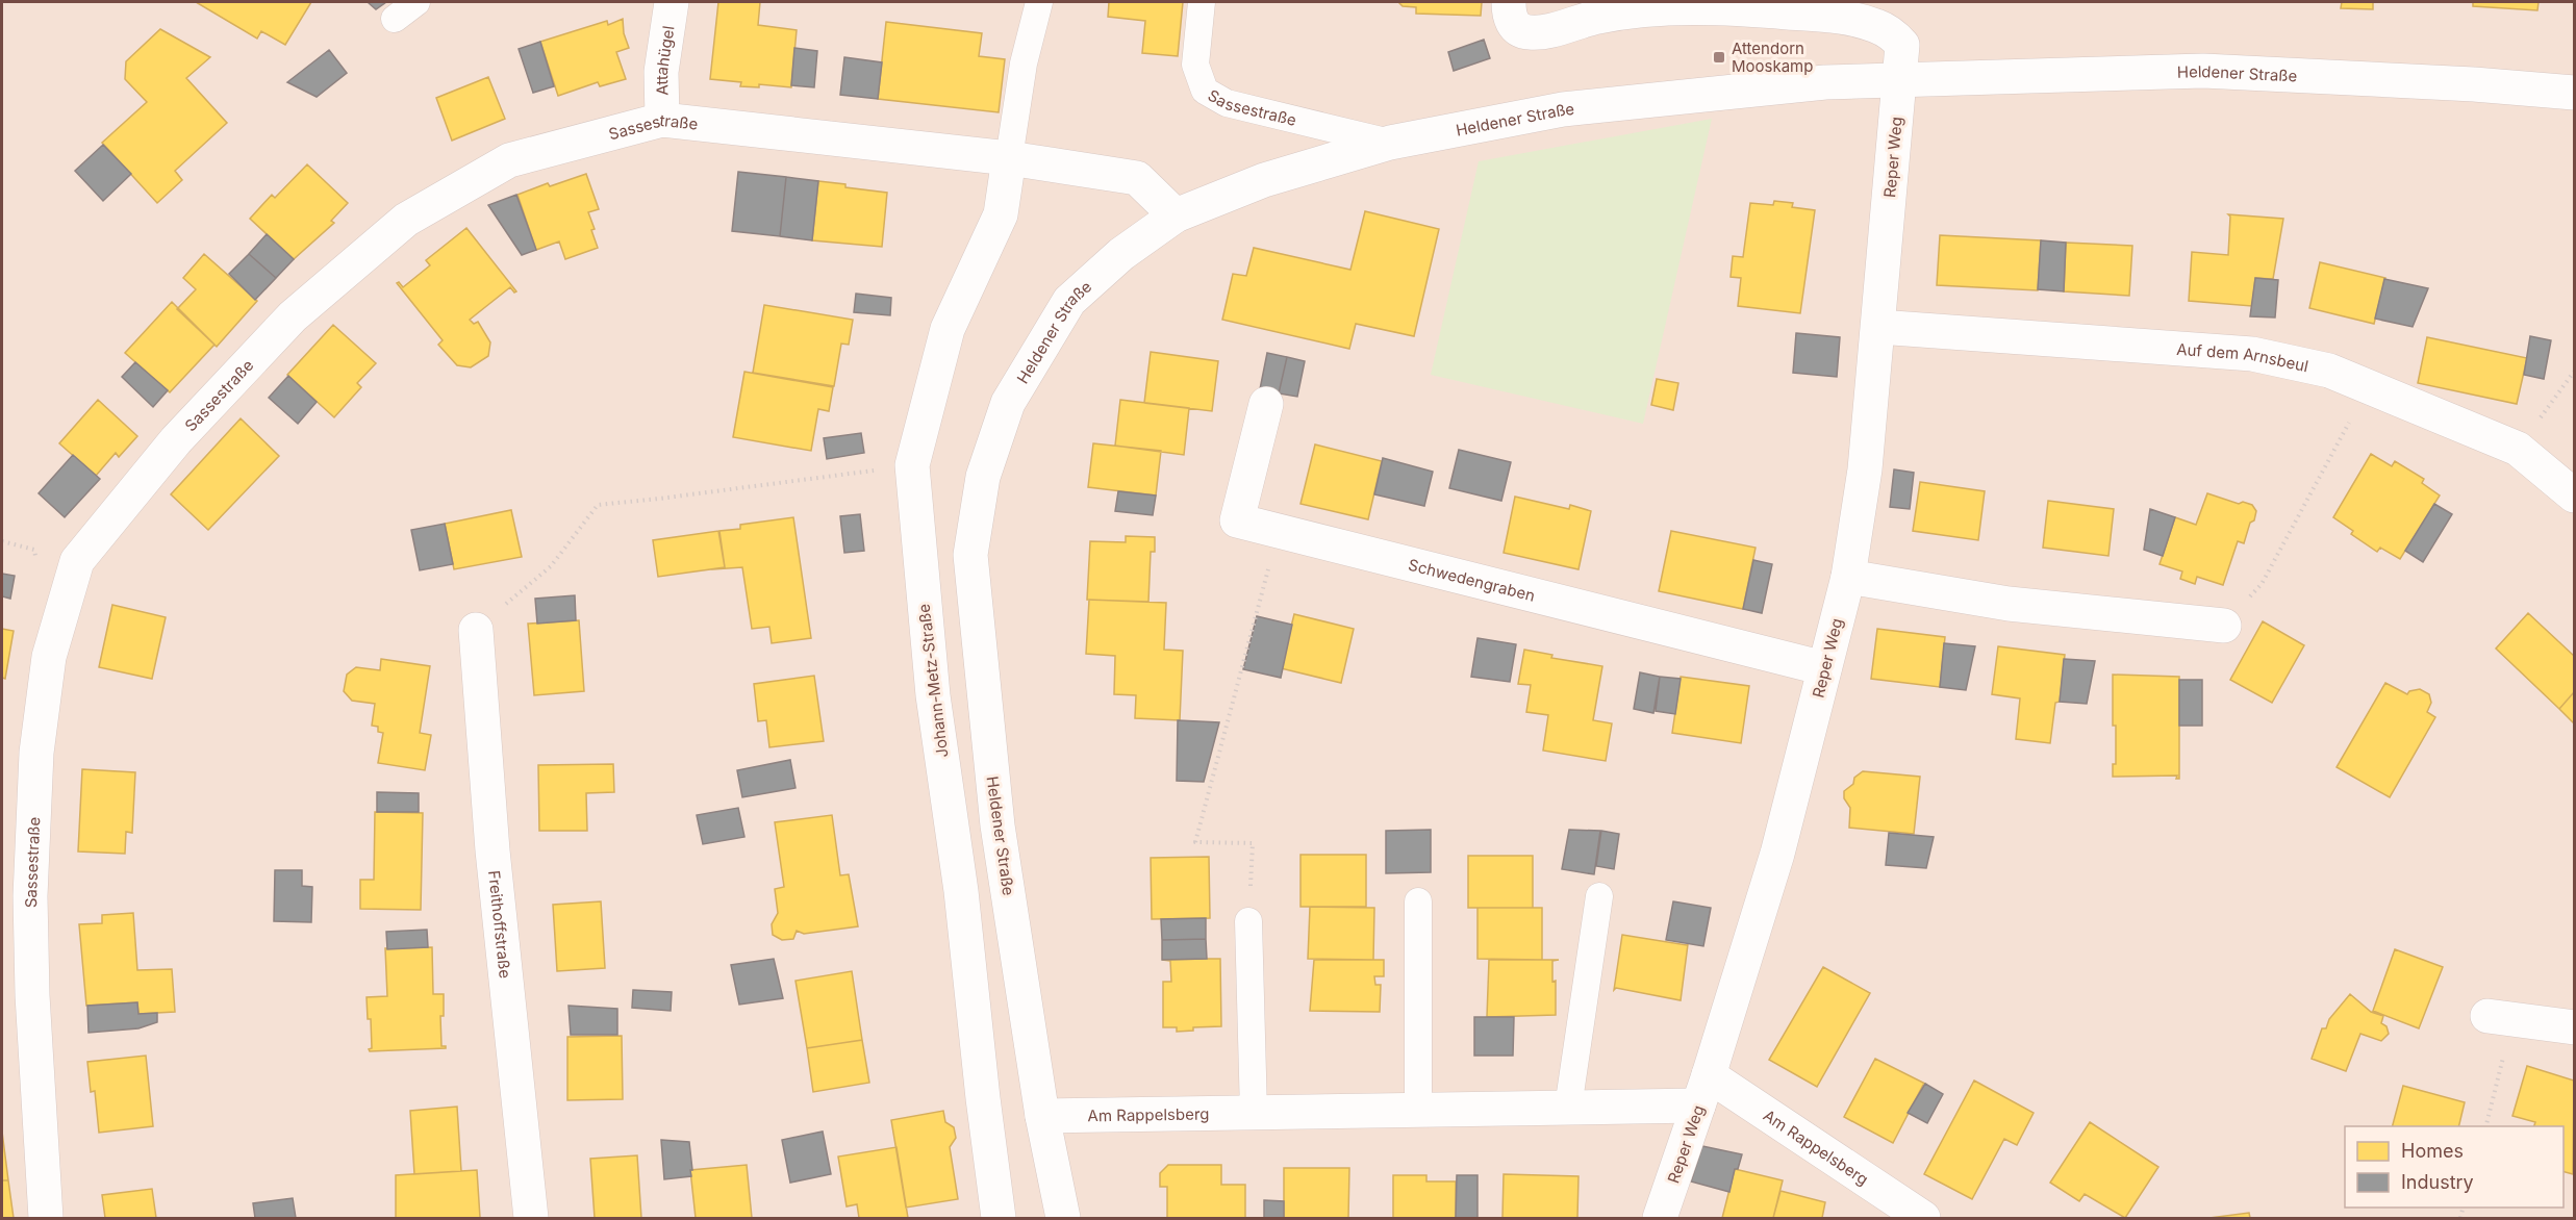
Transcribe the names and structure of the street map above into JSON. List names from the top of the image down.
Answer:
{
  "streets": {
    "street": [
      "Attahügel",
      "Heldener Straße",
      "Sassestraße",
      "Reper Weg",
      "Auf dem Arnsbeul",
      "Schwedengraben",
      "Johann-Metz-Straße",
      "Freithoffstraße",
      "Am Rappelsberg"
    ]
  },
  "crossings": [
    ["Attahügel", "Sassestraße"],
    ["Heldener Straße", "Sassestraße"],
    ["Heldener Straße", "Reper Weg"],
    ["Heldener Straße", "Am Rappelsberg"],
    ["Sassestraße", "Johann-Metz-Straße"],
    ["Reper Weg", "Auf dem Arnsbeul"],
    ["Reper Weg", "Schwedengraben"],
    ["Reper Weg", "Am Rappelsberg"]
  ],
  "places": {
    "transit": ["Attendorn Mooskamp"]
  },
  "legend": ["Homes", "Industry"]
}
